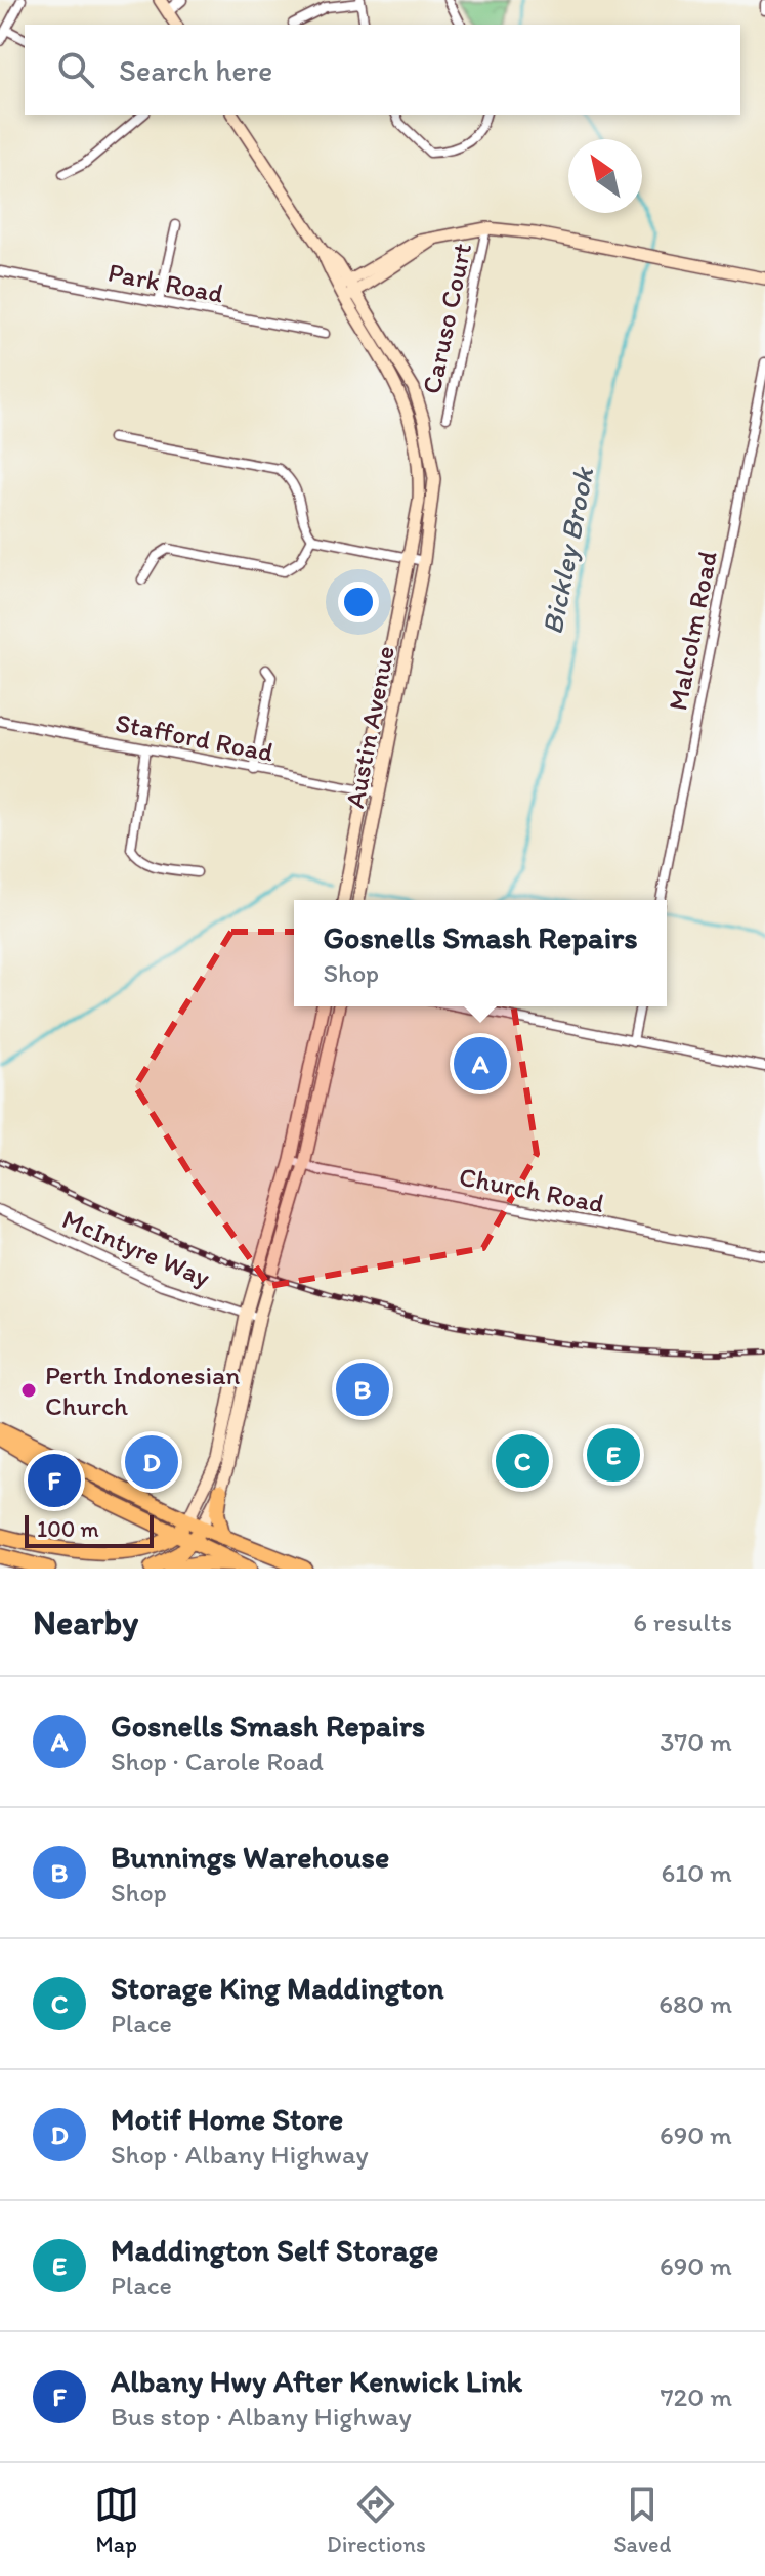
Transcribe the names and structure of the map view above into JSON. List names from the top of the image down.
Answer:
{
  "streets": {
    "main road": ["Austin Avenue"],
    "street": [
      "Park Road",
      "Caruso Court",
      "Malcolm Road",
      "Stafford Road",
      "Church Road",
      "McIntyre Way"
    ]
  },
  "crossings": [
    ["Austin Avenue", "Stafford Road"]
  ],
  "water": ["Bickley Brook"],
  "places": ["Perth Indonesian Church"],
  "scale_bar": "100 m",
  "north": "top left",
  "page": {
    "search": "Search here",
    "popup": ["Gosnells Smash Repairs", "Shop"],
    "pins": [
      "A",
      "B",
      "E",
      "C",
      "D",
      "F"
    ],
    "scale": "100 m",
    "heading": ["Nearby", "6 results"],
    "list": [
      {
        "mark": "A",
        "name": "Gosnells Smash Repairs",
        "note": "Shop · Carole Road",
        "value": "370 m"
      },
      {
        "mark": "B",
        "name": "Bunnings Warehouse",
        "note": "Shop",
        "value": "610 m"
      },
      {
        "mark": "C",
        "name": "Storage King Maddington",
        "note": "Place",
        "value": "680 m"
      },
      {
        "mark": "D",
        "name": "Motif Home Store",
        "note": "Shop · Albany Highway",
        "value": "690 m"
      },
      {
        "mark": "E",
        "name": "Maddington Self Storage",
        "note": "Place",
        "value": "690 m"
      },
      {
        "mark": "F",
        "name": "Albany Hwy After Kenwick Link",
        "note": "Bus stop · Albany Highway",
        "value": "720 m"
      }
    ],
    "nav": ["Map", "Directions", "Saved"]
  }
}
